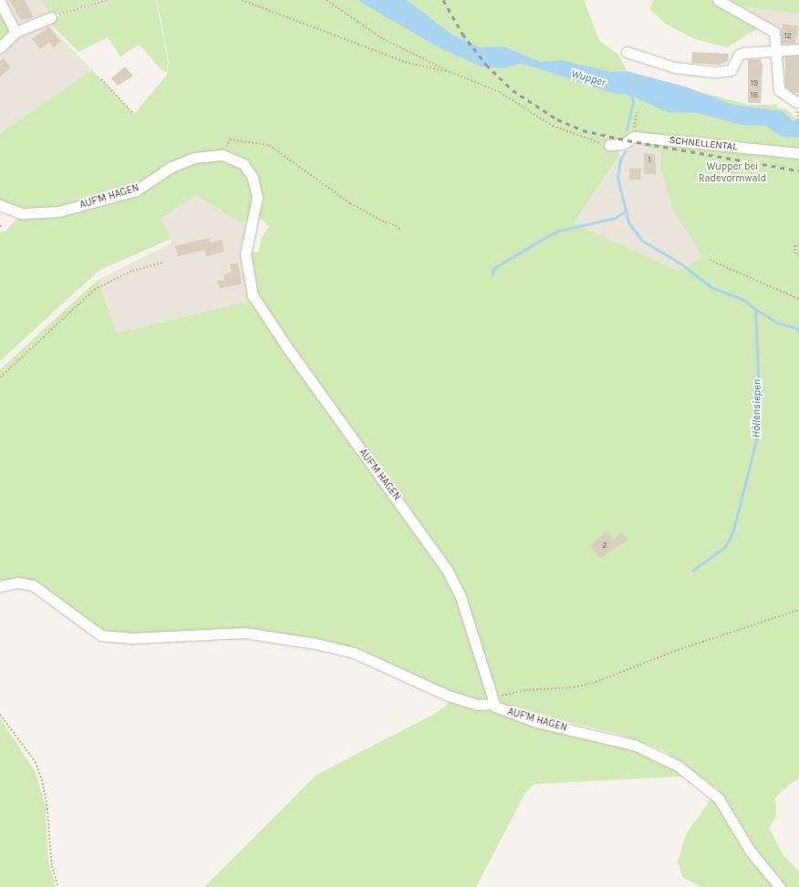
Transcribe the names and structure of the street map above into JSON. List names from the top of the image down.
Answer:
{
  "streets": {
    "street": ["SCHNELLENTAL", "AUF'M HAGEN"]
  },
  "water": ["Wupper", "Höllensiepen"],
  "parks": ["Wupper bei Radevormwald"],
  "house_numbers": [
    "12",
    "19",
    "18",
    "1",
    "2"
  ]
}
